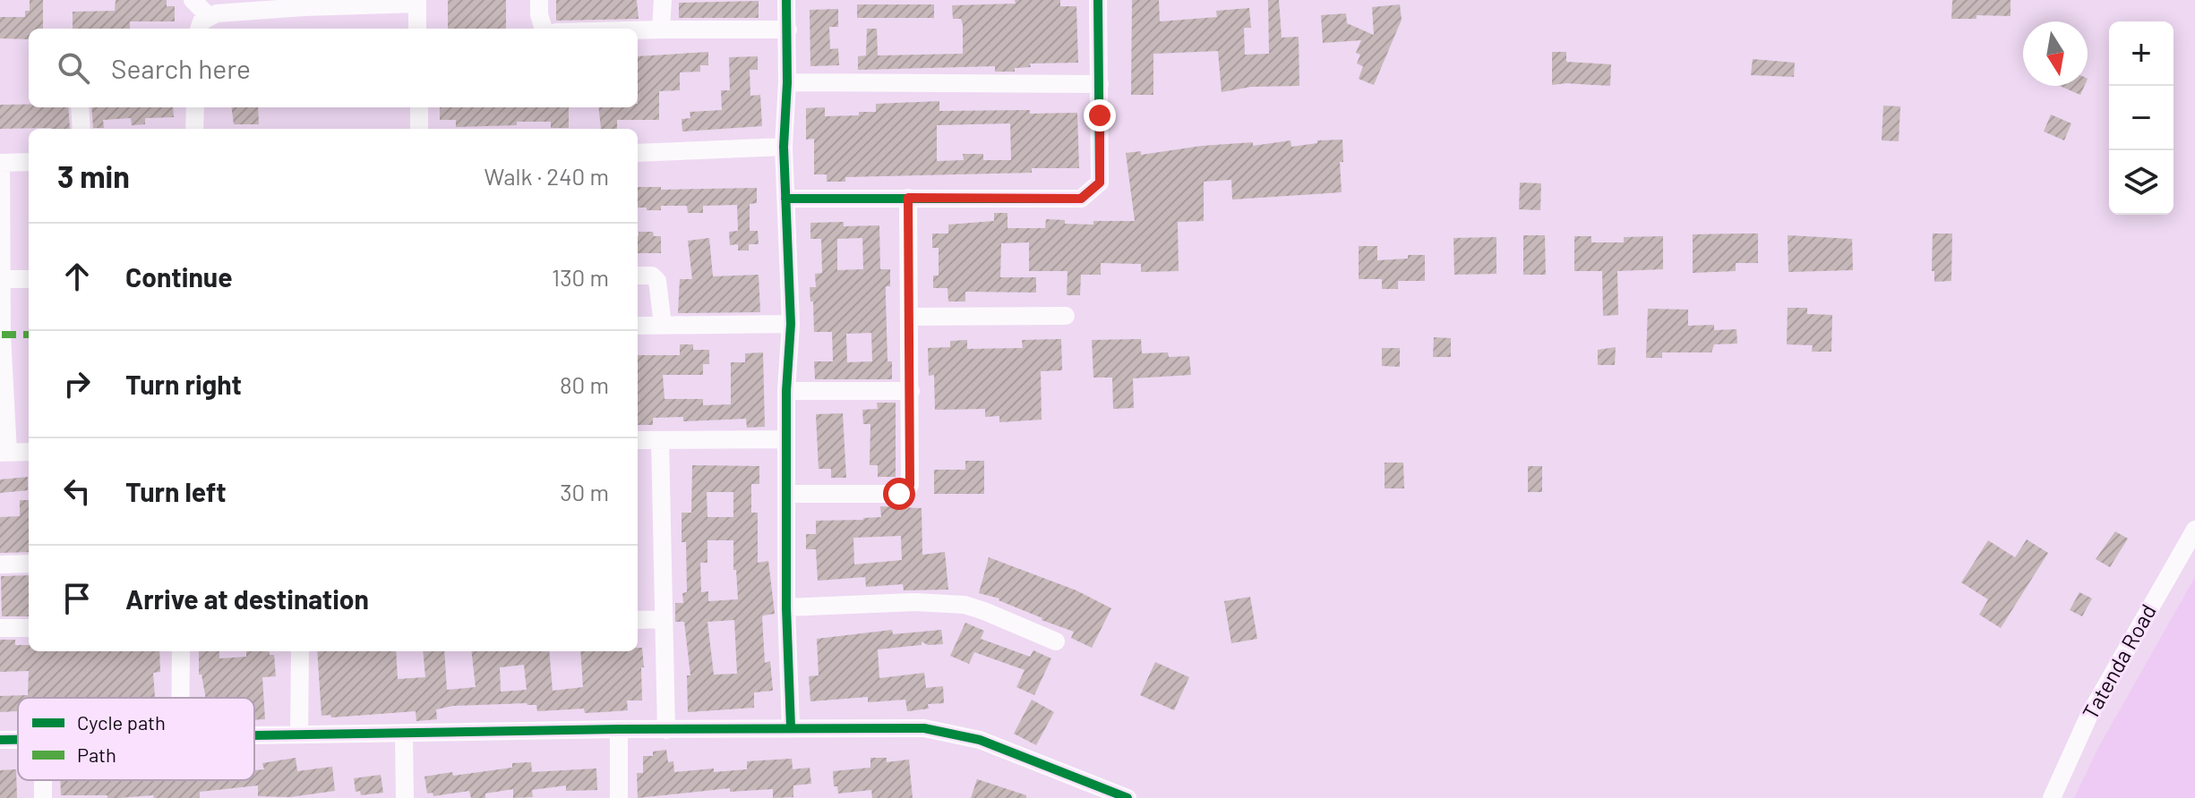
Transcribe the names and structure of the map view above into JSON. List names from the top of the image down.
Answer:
{
  "streets": {
    "street": ["Tatenda Road"]
  },
  "legend": ["Cycle path", "Path"],
  "north": "bottom",
  "page": {
    "map_buttons": ["+", "−"],
    "search": "Search here",
    "heading": ["3 min", "Walk · 240 m"],
    "list": [
      ["Continue", "130 m"],
      ["Turn right", "80 m"],
      ["Turn left", "30 m"],
      "Arrive at destination"
    ]
  }
}
